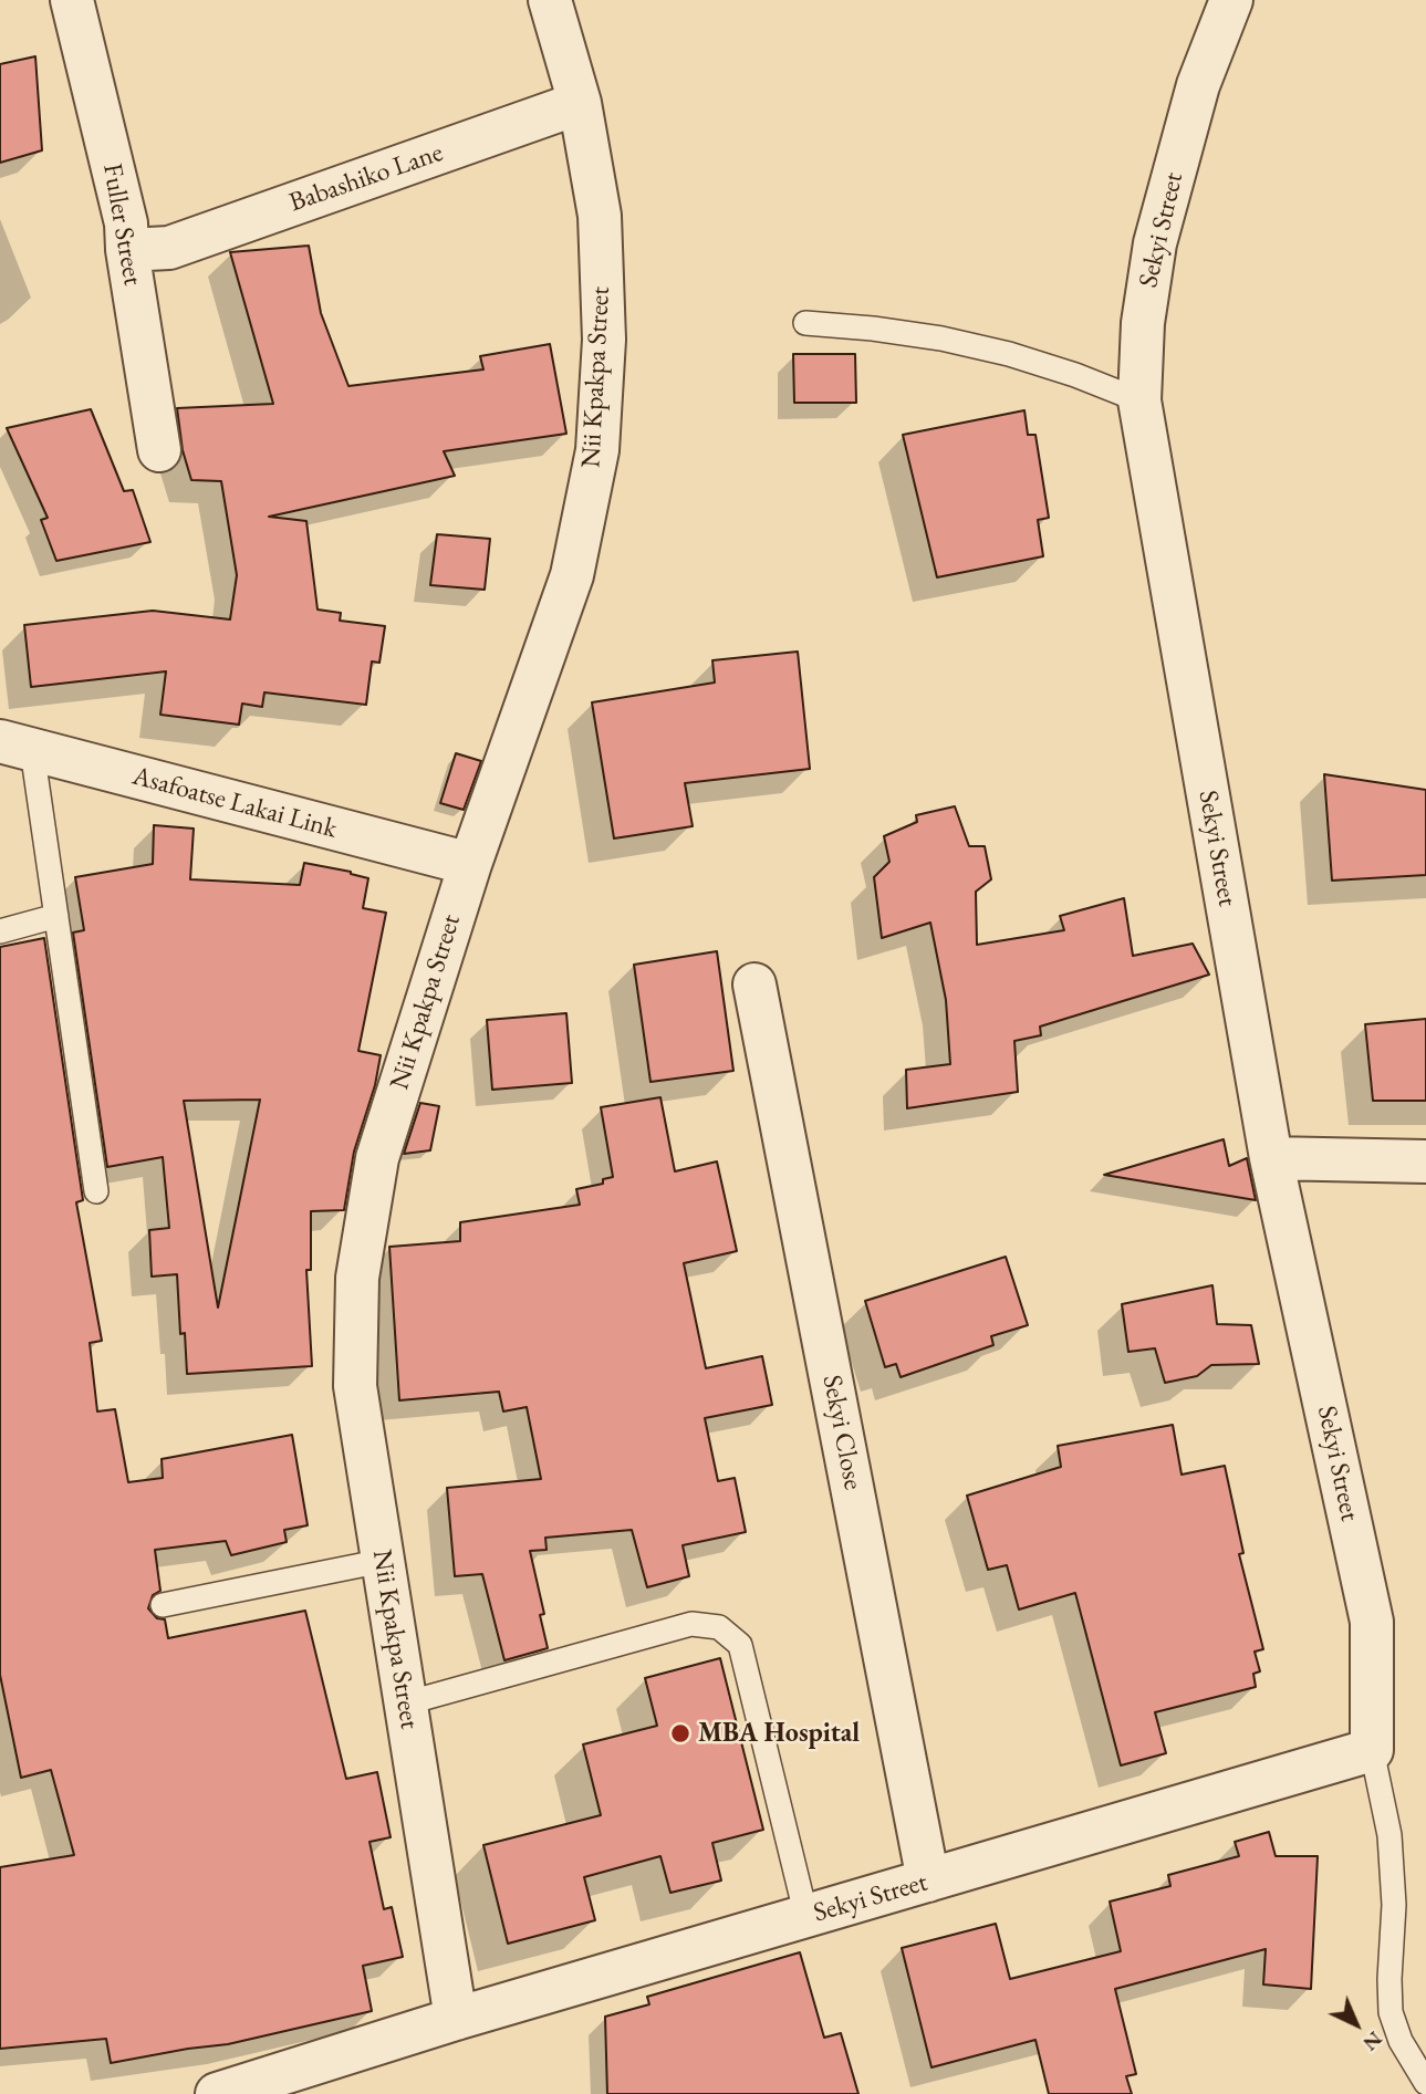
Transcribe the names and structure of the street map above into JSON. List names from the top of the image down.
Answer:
{
  "streets": {
    "street": [
      "Babashiko Lane",
      "Fuller Street",
      "Sekyi Street",
      "Nii Kpakpa Street",
      "Asafoatse Lakai Link",
      "Sekyi Close"
    ]
  },
  "crossings": [
    ["Babashiko Lane", "Fuller Street"],
    ["Babashiko Lane", "Nii Kpakpa Street"],
    ["Sekyi Street", "Nii Kpakpa Street"],
    ["Sekyi Street", "Sekyi Close"],
    ["Nii Kpakpa Street", "Asafoatse Lakai Link"]
  ],
  "places": ["MBA Hospital"],
  "north": "bottom right"
}
